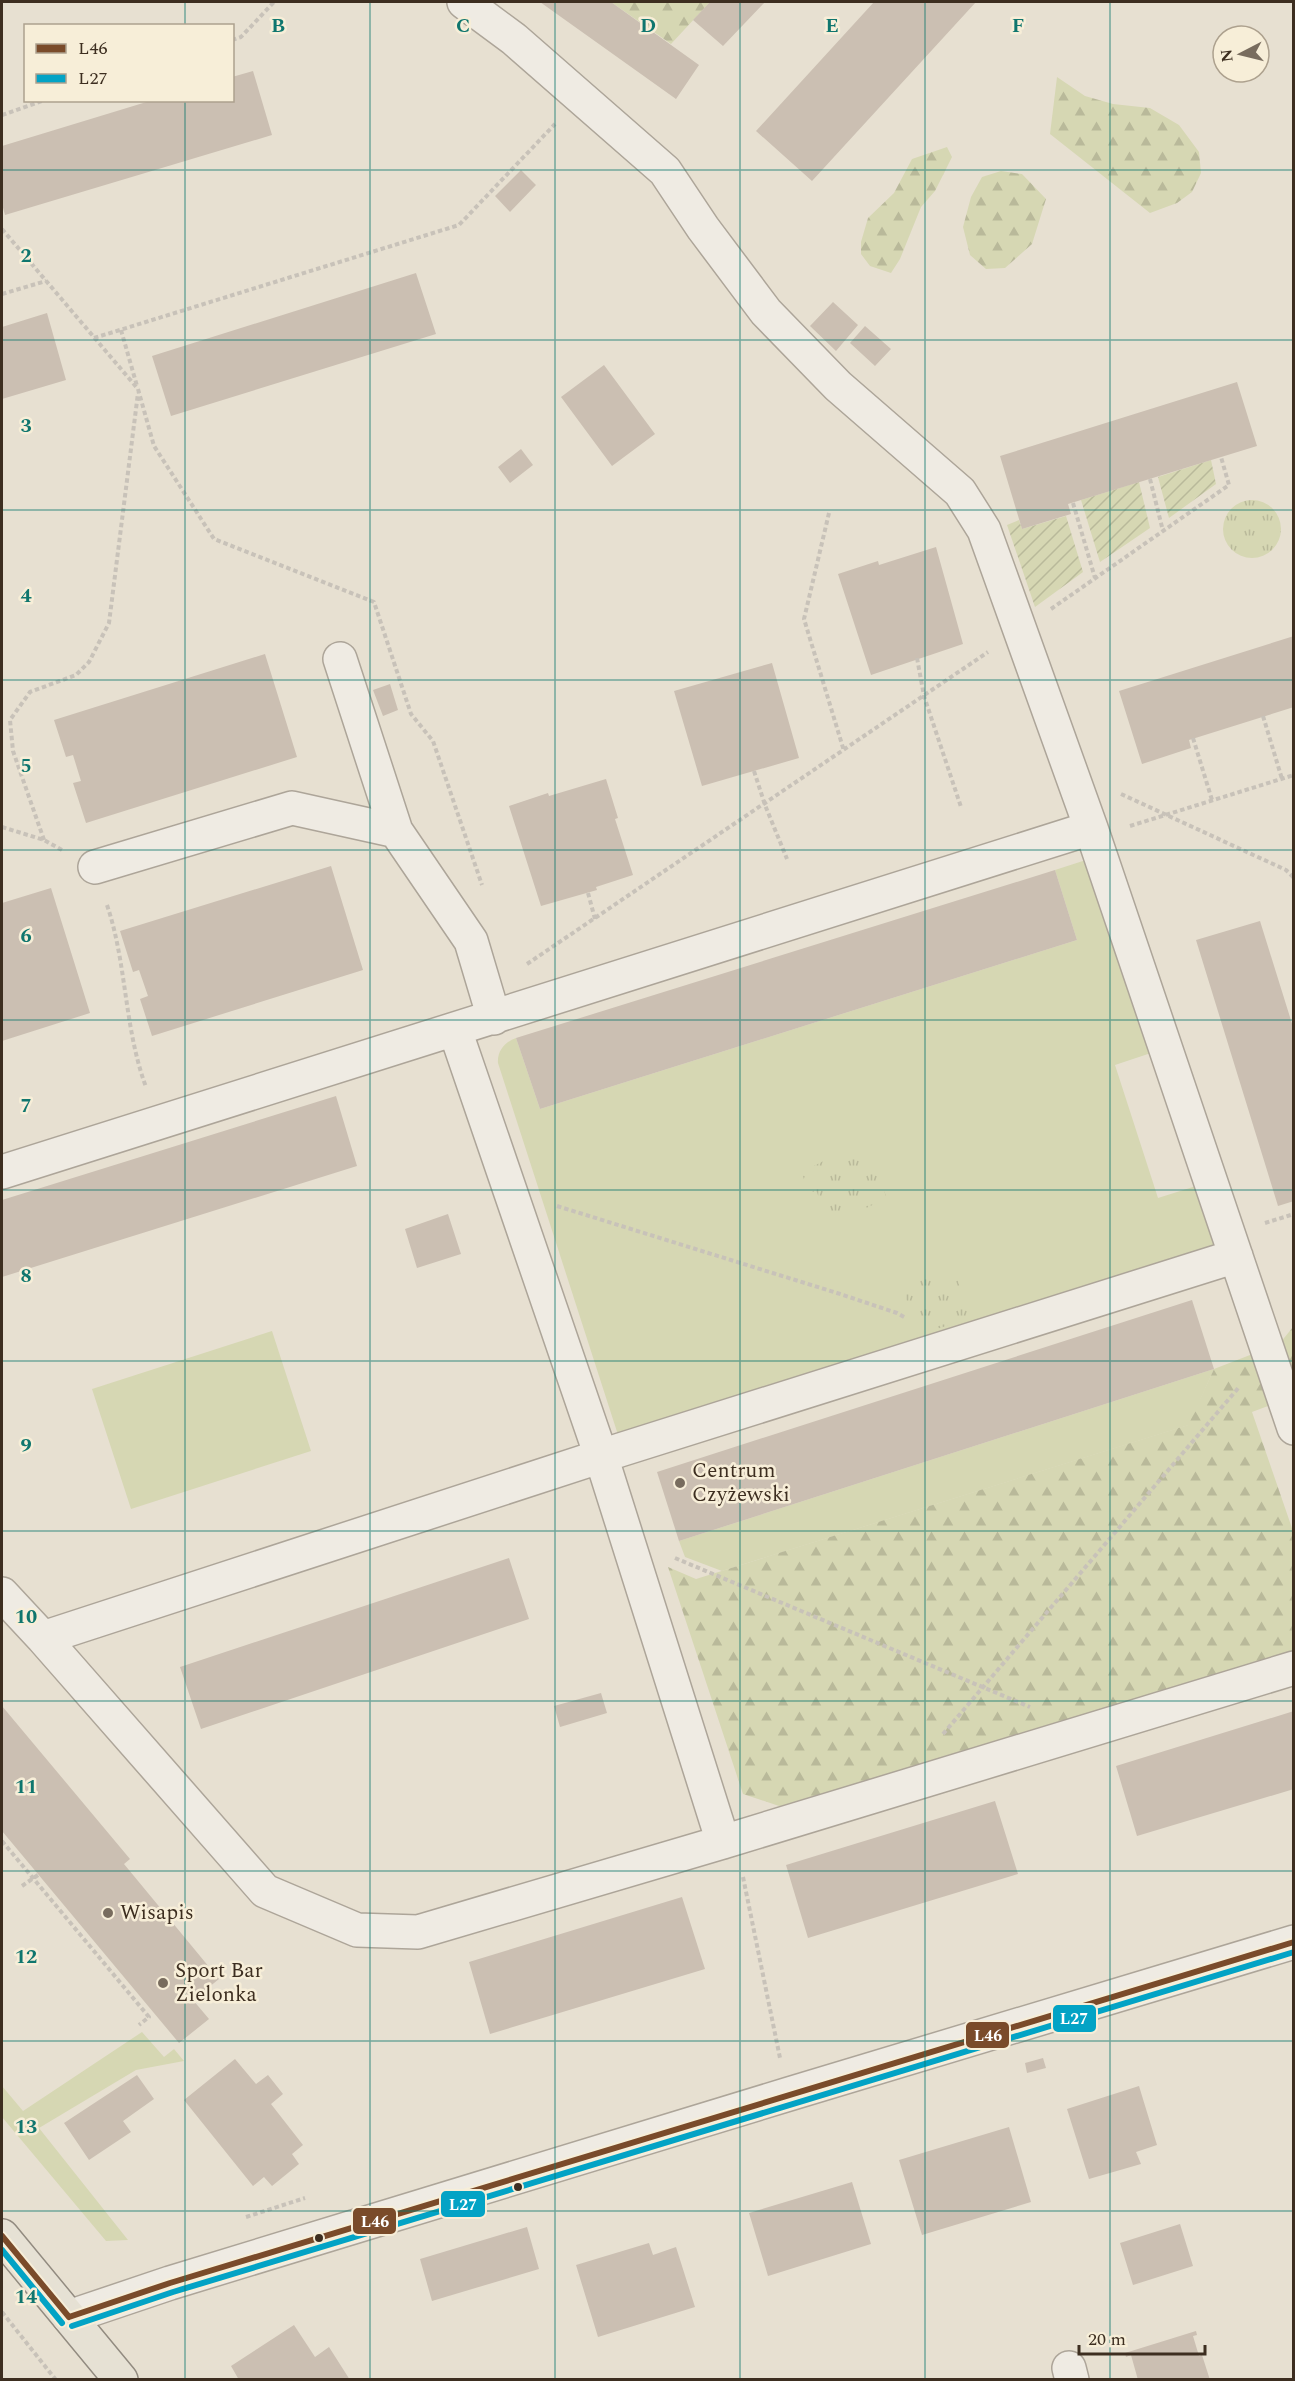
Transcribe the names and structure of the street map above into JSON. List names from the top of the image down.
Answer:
{
  "places": ["Centrum Czyżewski", "Wisapis", "Sport Bar Zielonka"],
  "lines": ["transit line L46", "transit line L27"],
  "legend": ["L46", "L27"],
  "scale_bar": "20 m",
  "north": "left",
  "grid": {
    "columns": [
      "B",
      "C",
      "D",
      "E",
      "F"
    ],
    "rows": [
      "2",
      "3",
      "4",
      "5",
      "6",
      "7",
      "8",
      "9",
      "10",
      "11",
      "12",
      "13",
      "14"
    ]
  }
}
